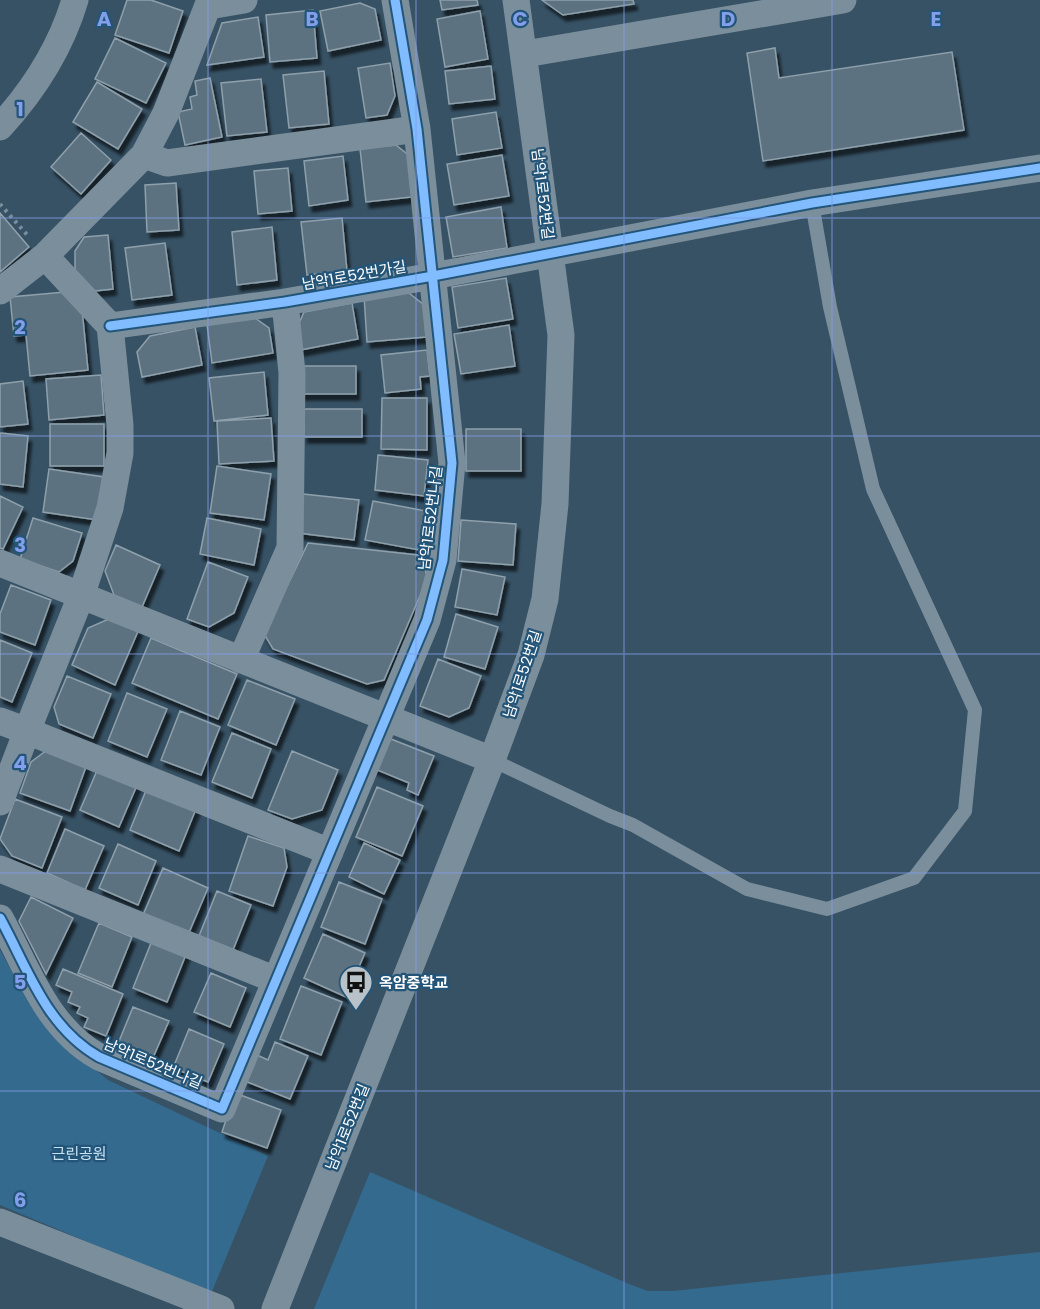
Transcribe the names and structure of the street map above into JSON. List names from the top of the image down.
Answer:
{
  "streets": {
    "street": ["남악1로52번길", "남악1로52번가길", "남악1로52번나길"]
  },
  "crossings": [
    ["남악1로52번길", "남악1로52번가길"],
    ["남악1로52번가길", "남악1로52번나길"]
  ],
  "parks": ["근린공원"],
  "places": {
    "bus stop": ["옥암중학교"]
  },
  "grid": {
    "columns": [
      "A",
      "B",
      "C",
      "D",
      "E"
    ],
    "rows": [
      "1",
      "2",
      "3",
      "4",
      "5",
      "6"
    ]
  }
}
